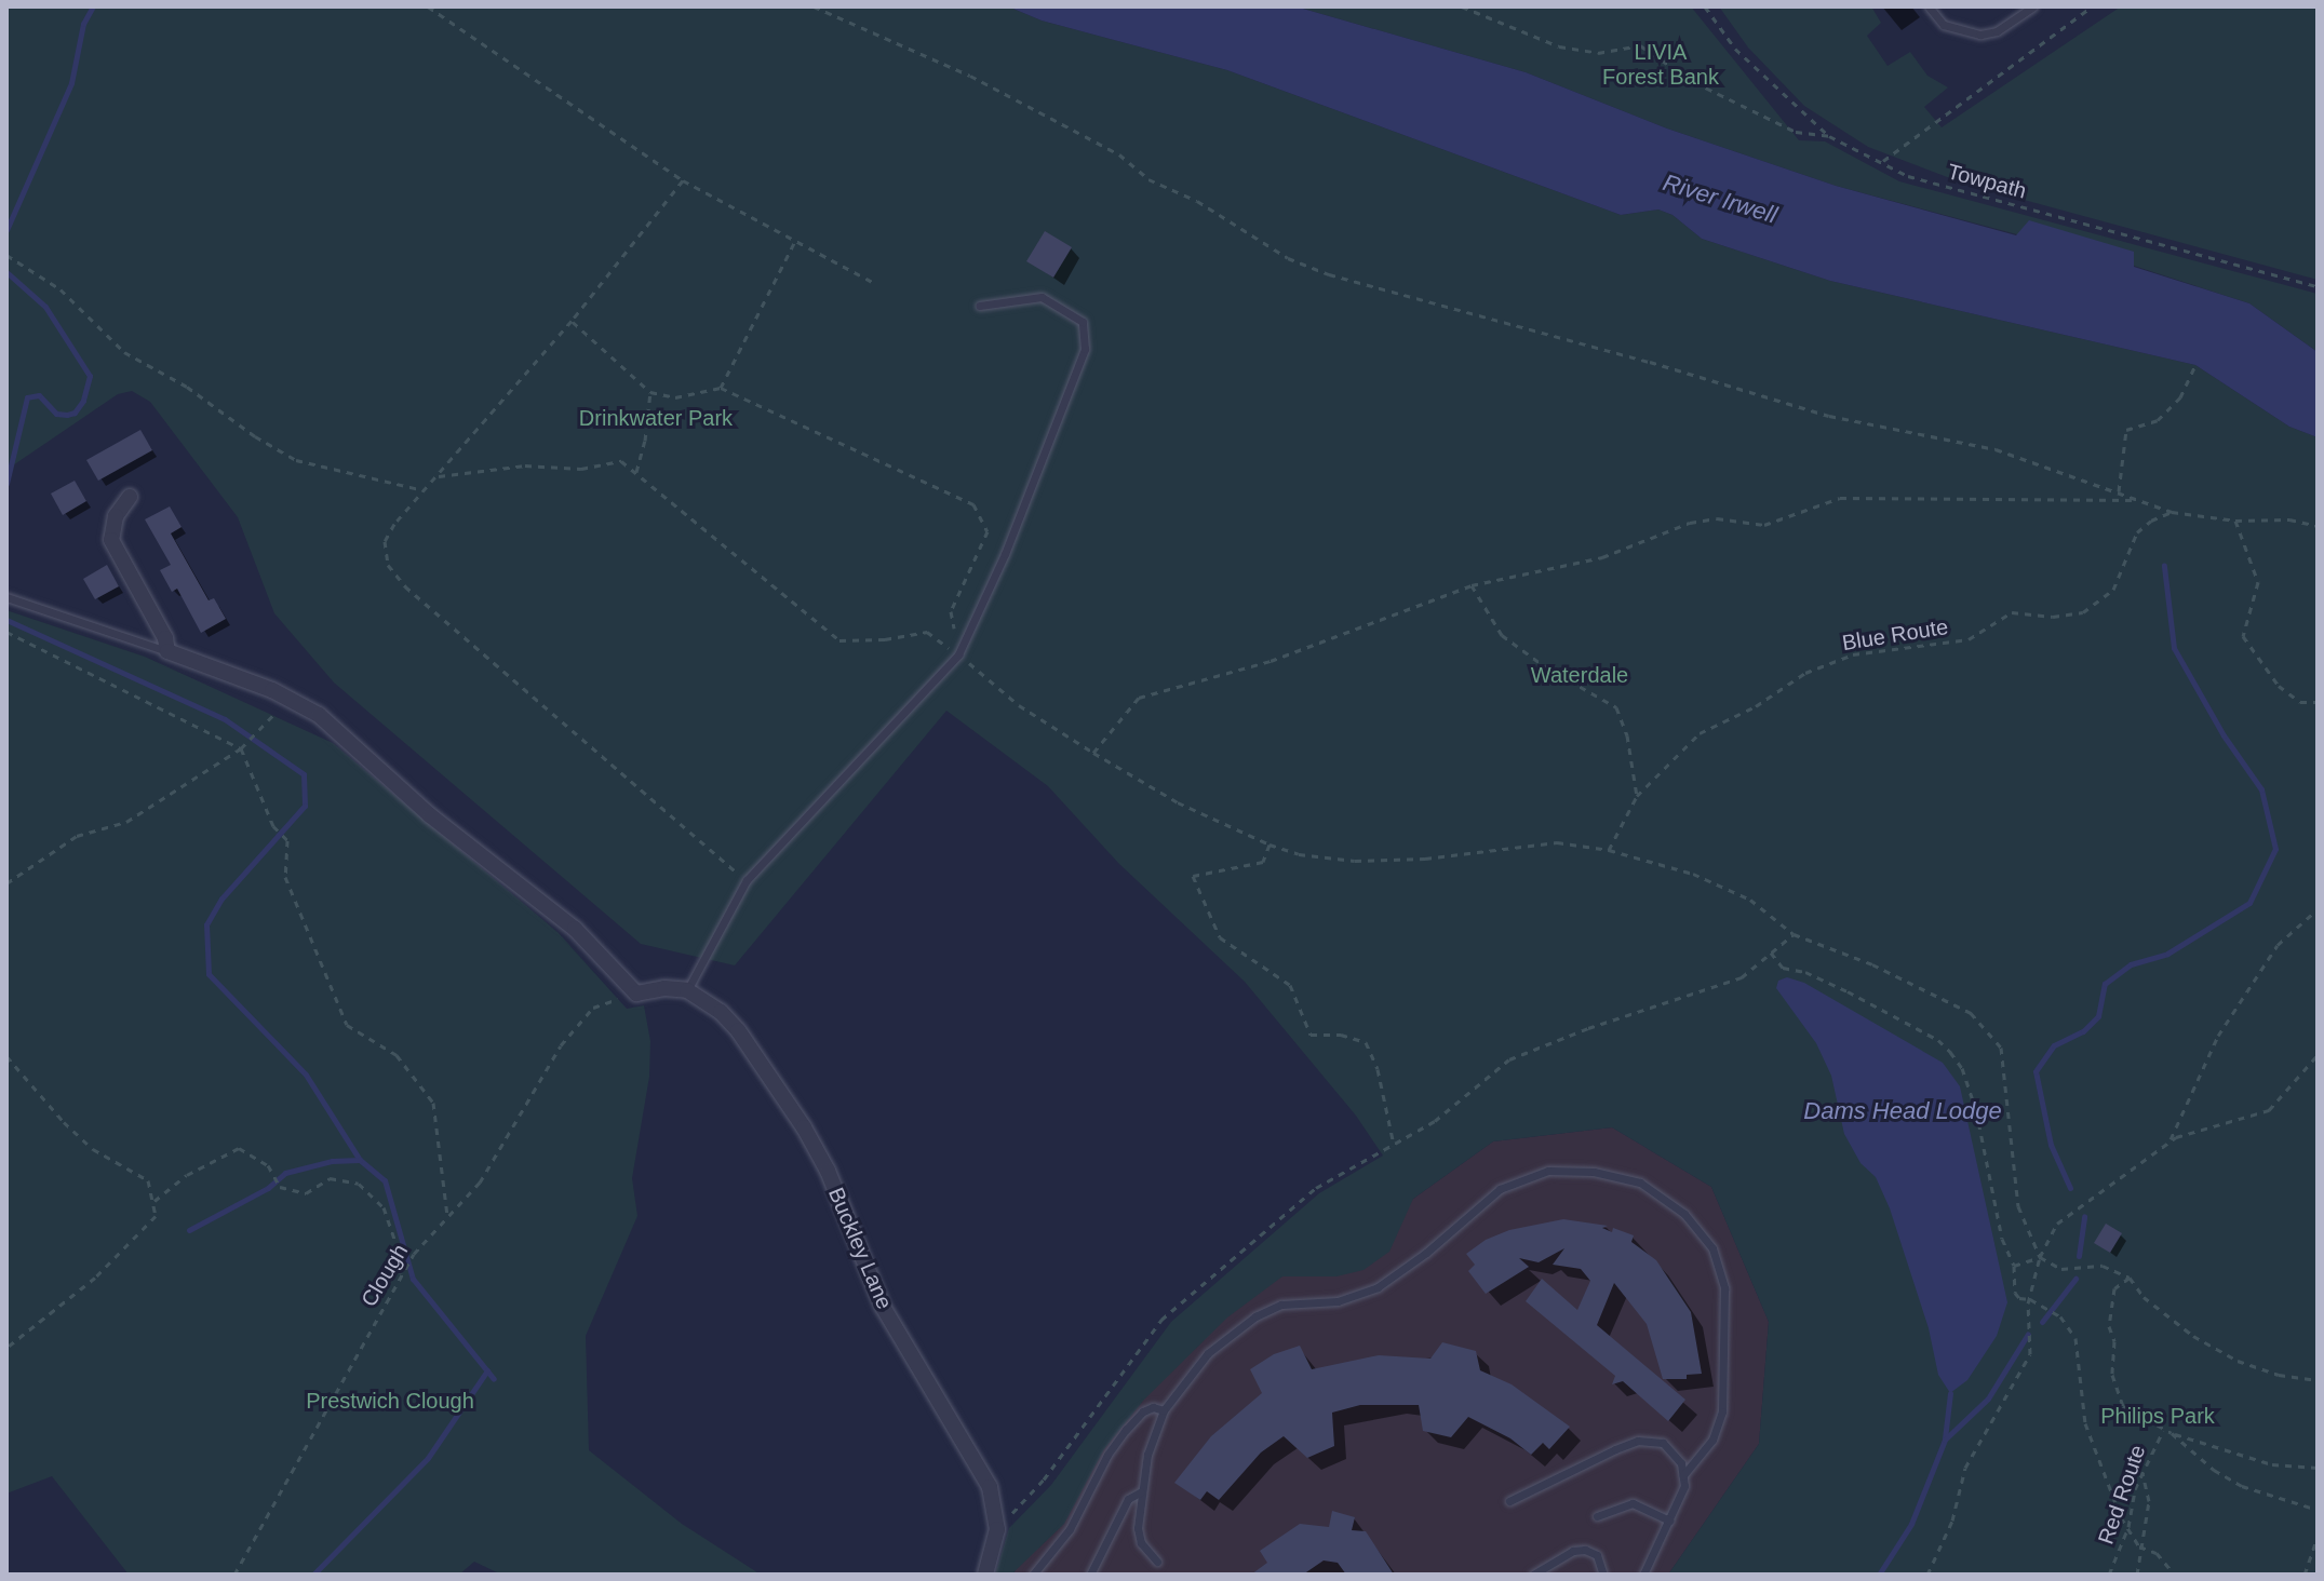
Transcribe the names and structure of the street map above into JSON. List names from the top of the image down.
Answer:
{
  "streets": {
    "street": ["Buckley Lane"],
    "path": [
      "Towpath",
      "Blue Route",
      "Clough",
      "Red Route"
    ]
  },
  "water": ["River Irwell", "Dams Head Lodge"],
  "parks": [
    "LIVIA Forest Bank",
    "Drinkwater Park",
    "Waterdale",
    "Prestwich Clough",
    "Philips Park"
  ]
}
